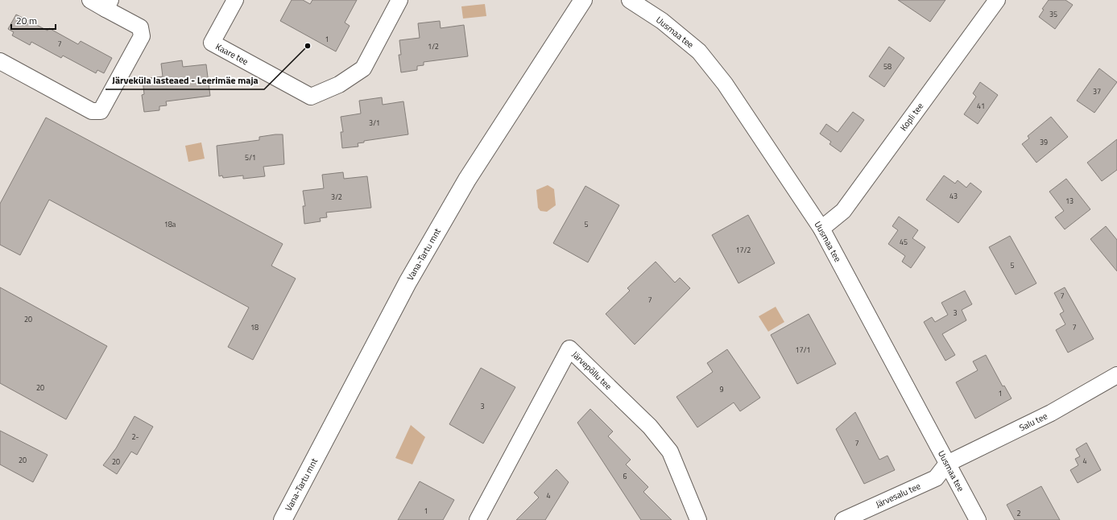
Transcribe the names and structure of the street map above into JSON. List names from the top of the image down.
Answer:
{
  "streets": {
    "street": [
      "Uusmaa tee",
      "Kaare tee",
      "Kopli tee",
      "Vana-Tartu mnt",
      "Järvepõllu tee",
      "Salu tee",
      "Järvesalu tee"
    ]
  },
  "crossings": [
    ["Uusmaa tee", "Kopli tee"],
    ["Uusmaa tee", "Salu tee"],
    ["Uusmaa tee", "Järvesalu tee"],
    ["Salu tee", "Järvesalu tee"]
  ],
  "places": ["Järveküla lasteaed - Leerimäe maja"],
  "house_numbers": [
    "35",
    "1",
    "7",
    "1/2",
    "58",
    "37",
    "41",
    "3/1",
    "39",
    "5/1",
    "43",
    "3/2",
    "13",
    "18a",
    "5",
    "45",
    "17/2",
    "5",
    "7",
    "7",
    "3",
    "20",
    "18",
    "7",
    "17/1",
    "20",
    "9",
    "1",
    "3",
    "2-",
    "7",
    "20",
    "4",
    "20",
    "6",
    "4",
    "1",
    "2"
  ],
  "scale_bar": "20 m"
}
